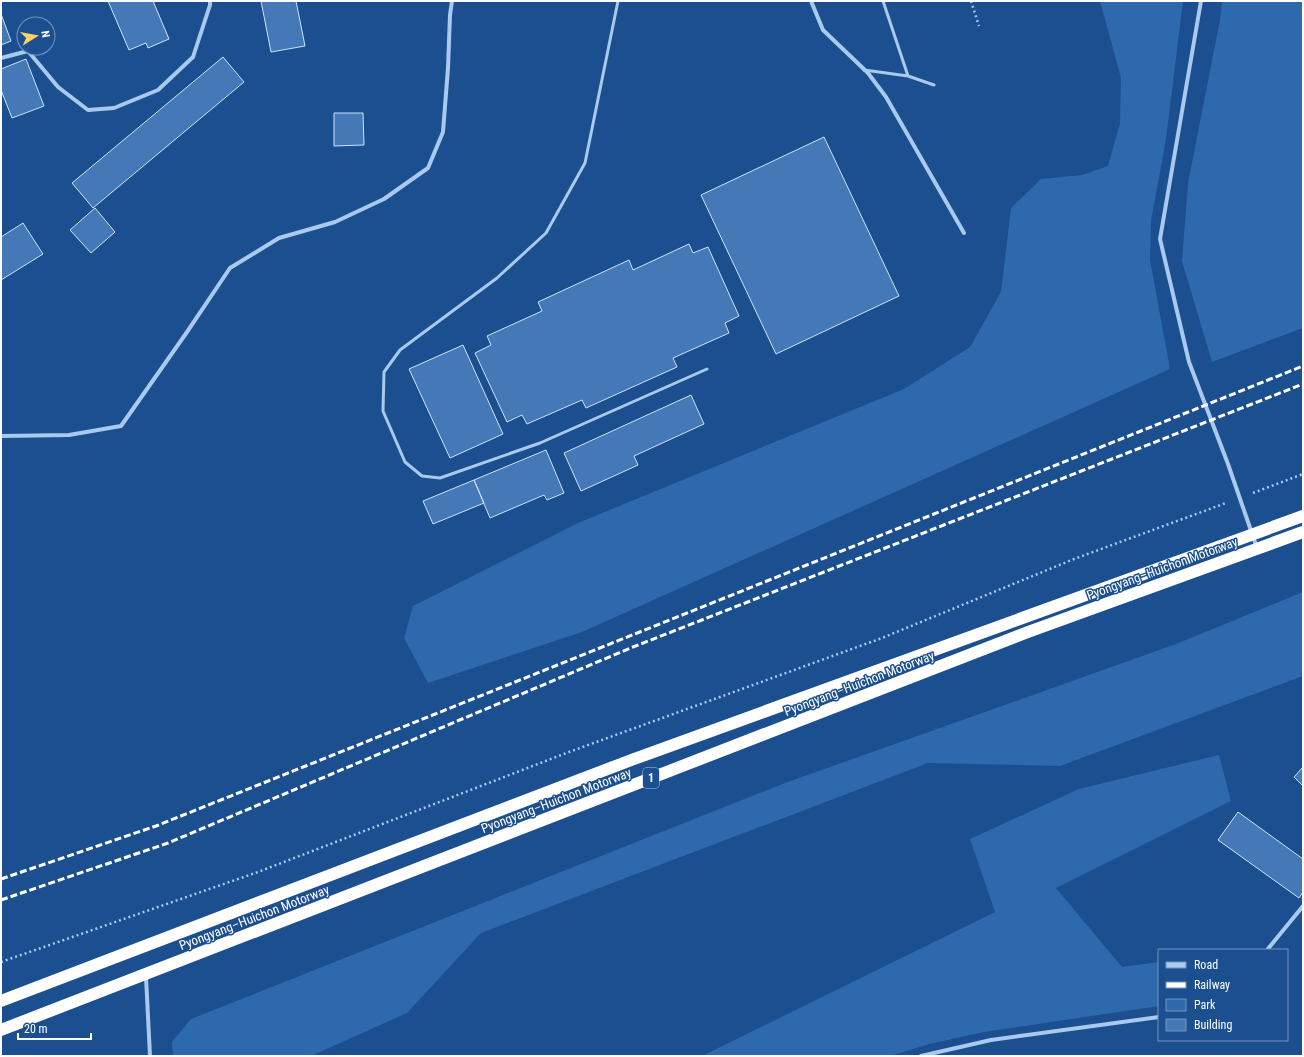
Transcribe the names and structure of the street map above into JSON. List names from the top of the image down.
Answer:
{
  "streets": {
    "highway": ["Pyongyang–Huichon Motorway", "1"]
  },
  "legend": [
    "Road",
    "Railway",
    "Park",
    "Building"
  ],
  "scale_bar": "20 m",
  "north": "right"
}
